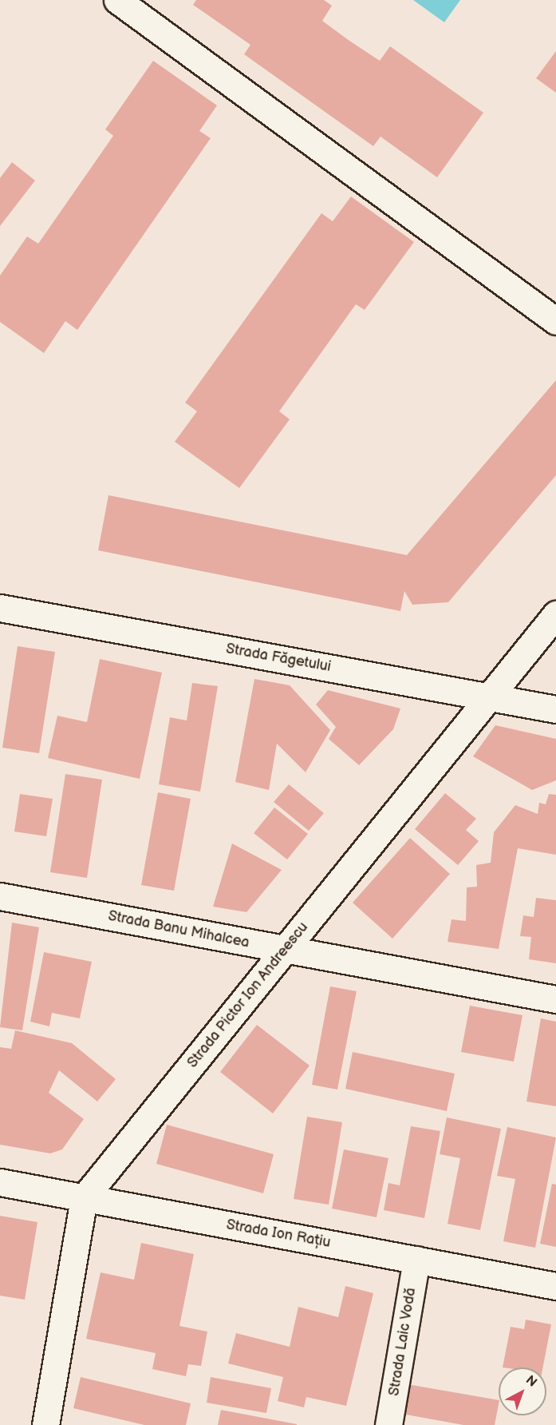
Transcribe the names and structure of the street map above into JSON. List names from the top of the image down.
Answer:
{
  "streets": {
    "street": [
      "Strada Făgetului",
      "Strada Banu Mihalcea",
      "Strada Pictor Ion Andreescu",
      "Strada Ion Rațiu",
      "Strada Laic Vodă"
    ]
  },
  "crossings": [
    ["Strada Făgetului", "Strada Pictor Ion Andreescu"],
    ["Strada Banu Mihalcea", "Strada Pictor Ion Andreescu"],
    ["Strada Pictor Ion Andreescu", "Strada Ion Rațiu"],
    ["Strada Ion Rațiu", "Strada Laic Vodă"]
  ],
  "north": "top right"
}
